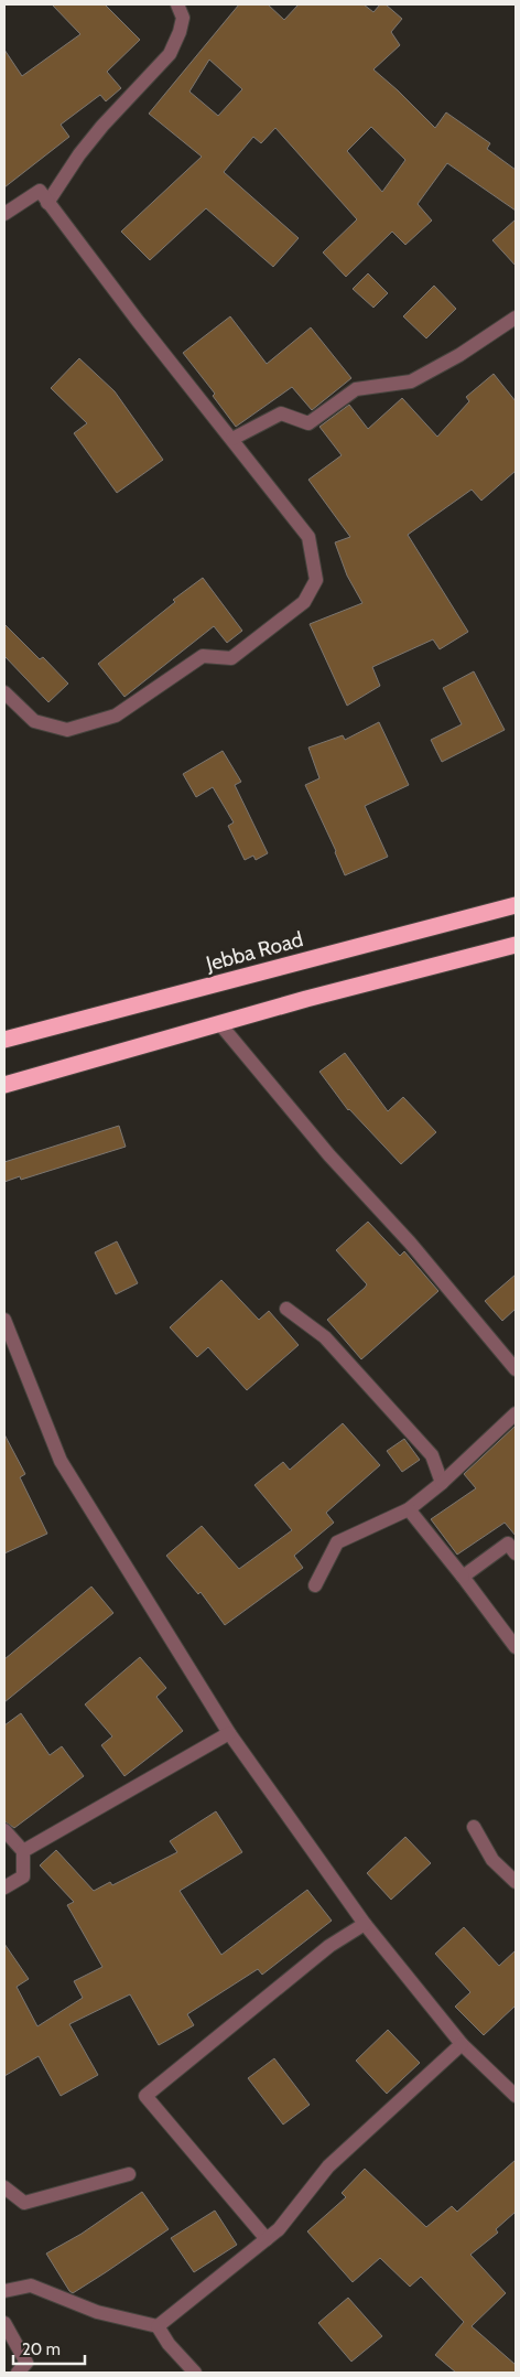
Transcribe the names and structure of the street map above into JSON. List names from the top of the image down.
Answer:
{
  "streets": {
    "highway": ["Jebba Road"]
  },
  "scale_bar": "20 m"
}
